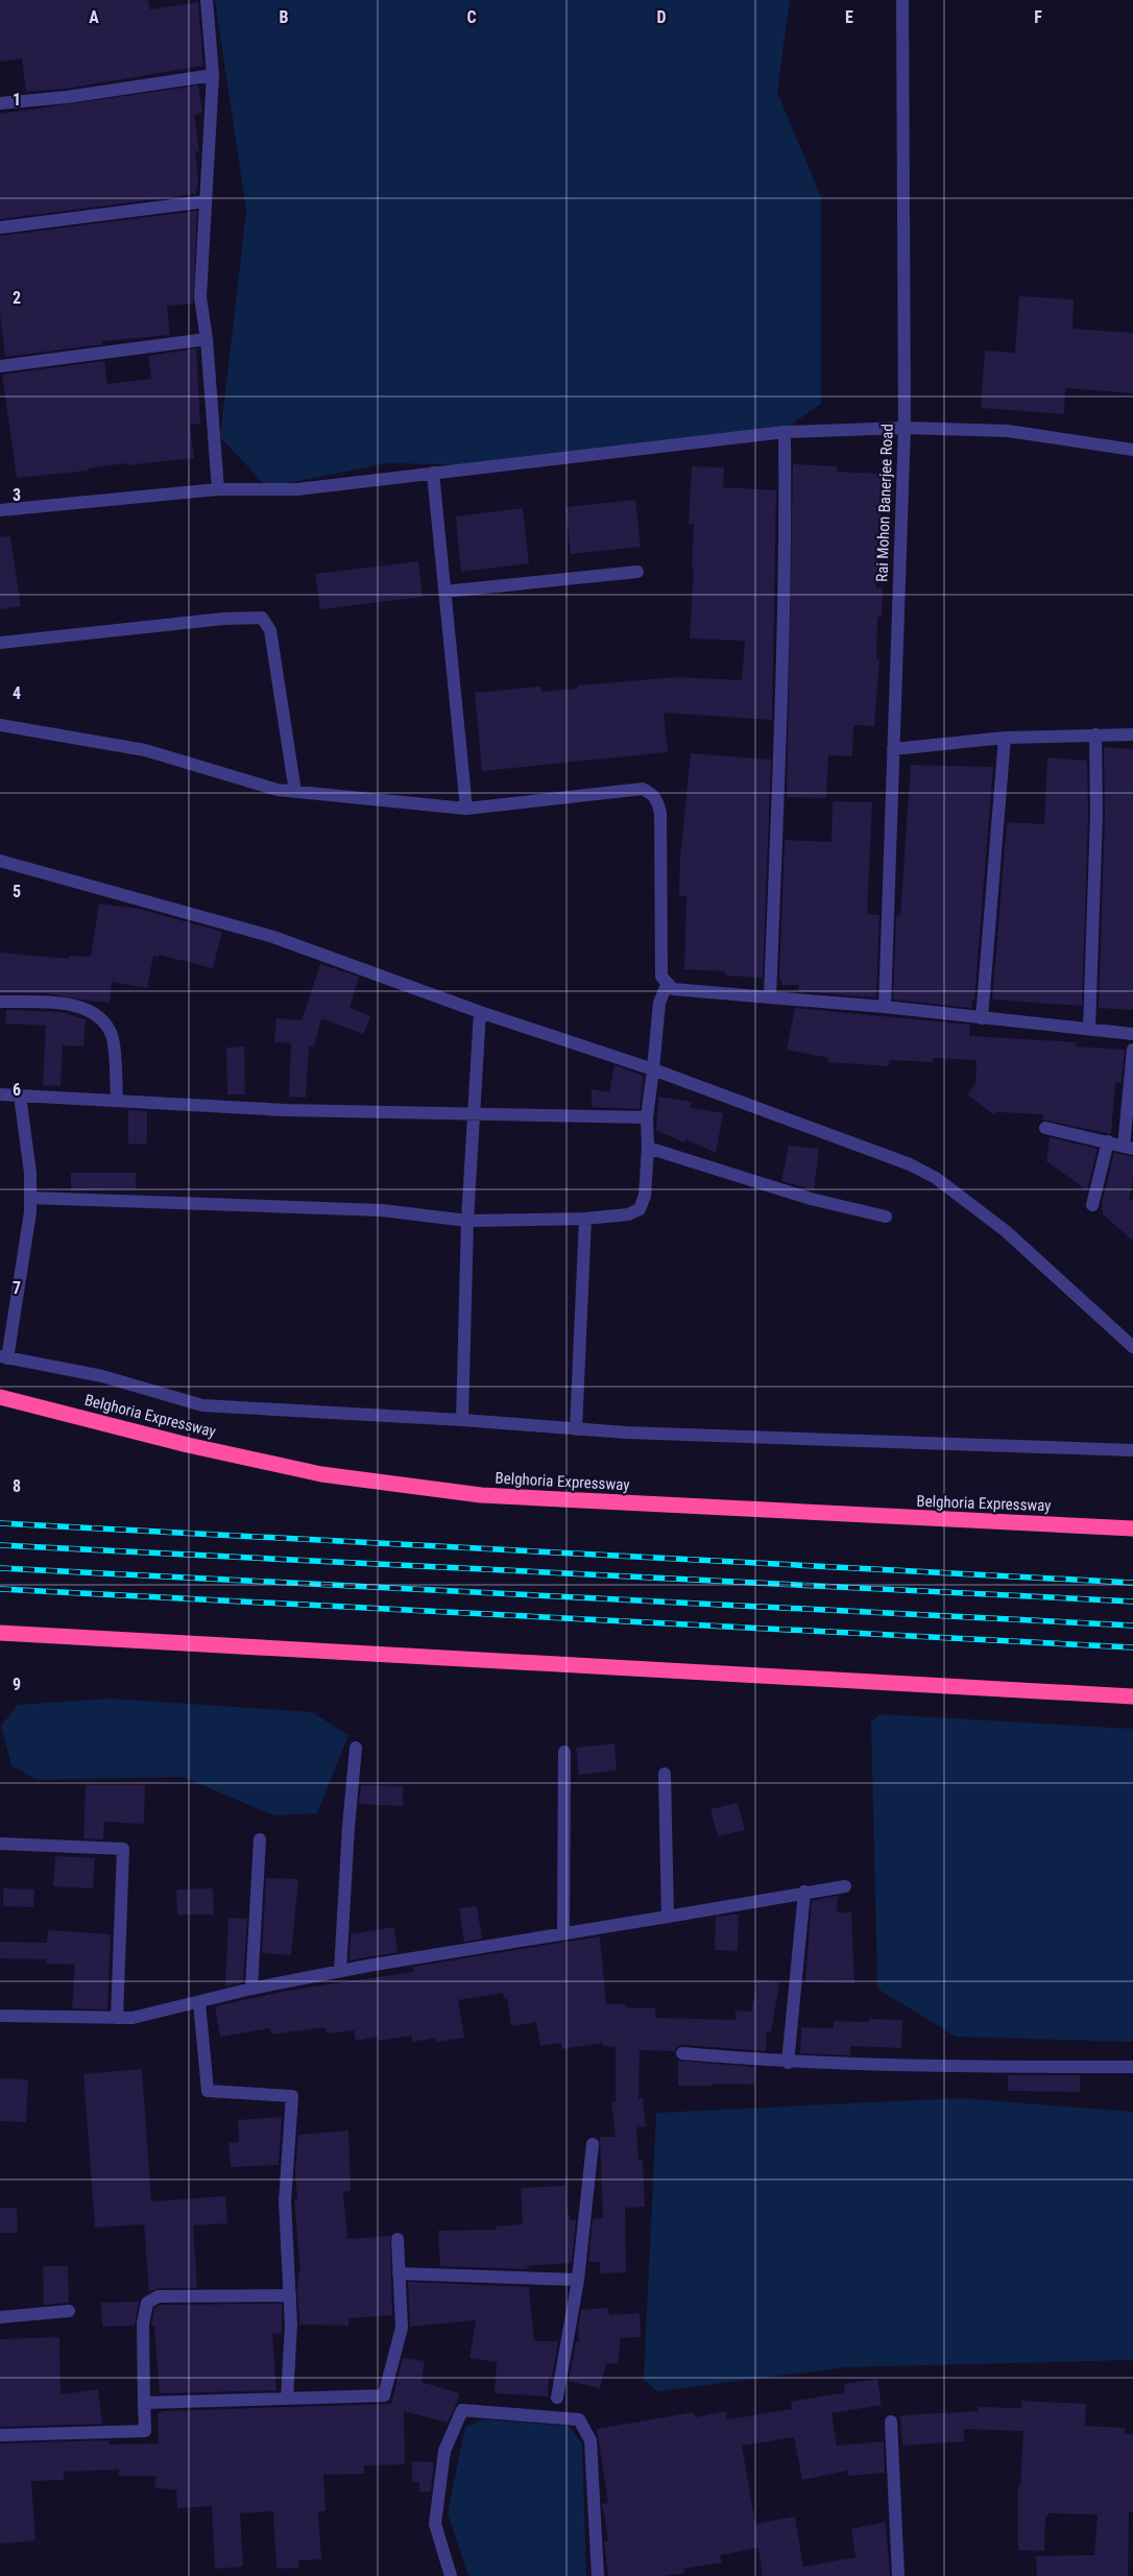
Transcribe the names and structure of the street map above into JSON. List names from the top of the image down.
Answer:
{
  "streets": {
    "highway": ["Belghoria Expressway"],
    "street": ["Rai Mohon Banerjee Road"]
  },
  "grid": {
    "columns": [
      "A",
      "B",
      "C",
      "D",
      "E",
      "F"
    ],
    "rows": [
      "1",
      "2",
      "3",
      "4",
      "5",
      "6",
      "7",
      "8",
      "9"
    ]
  }
}
